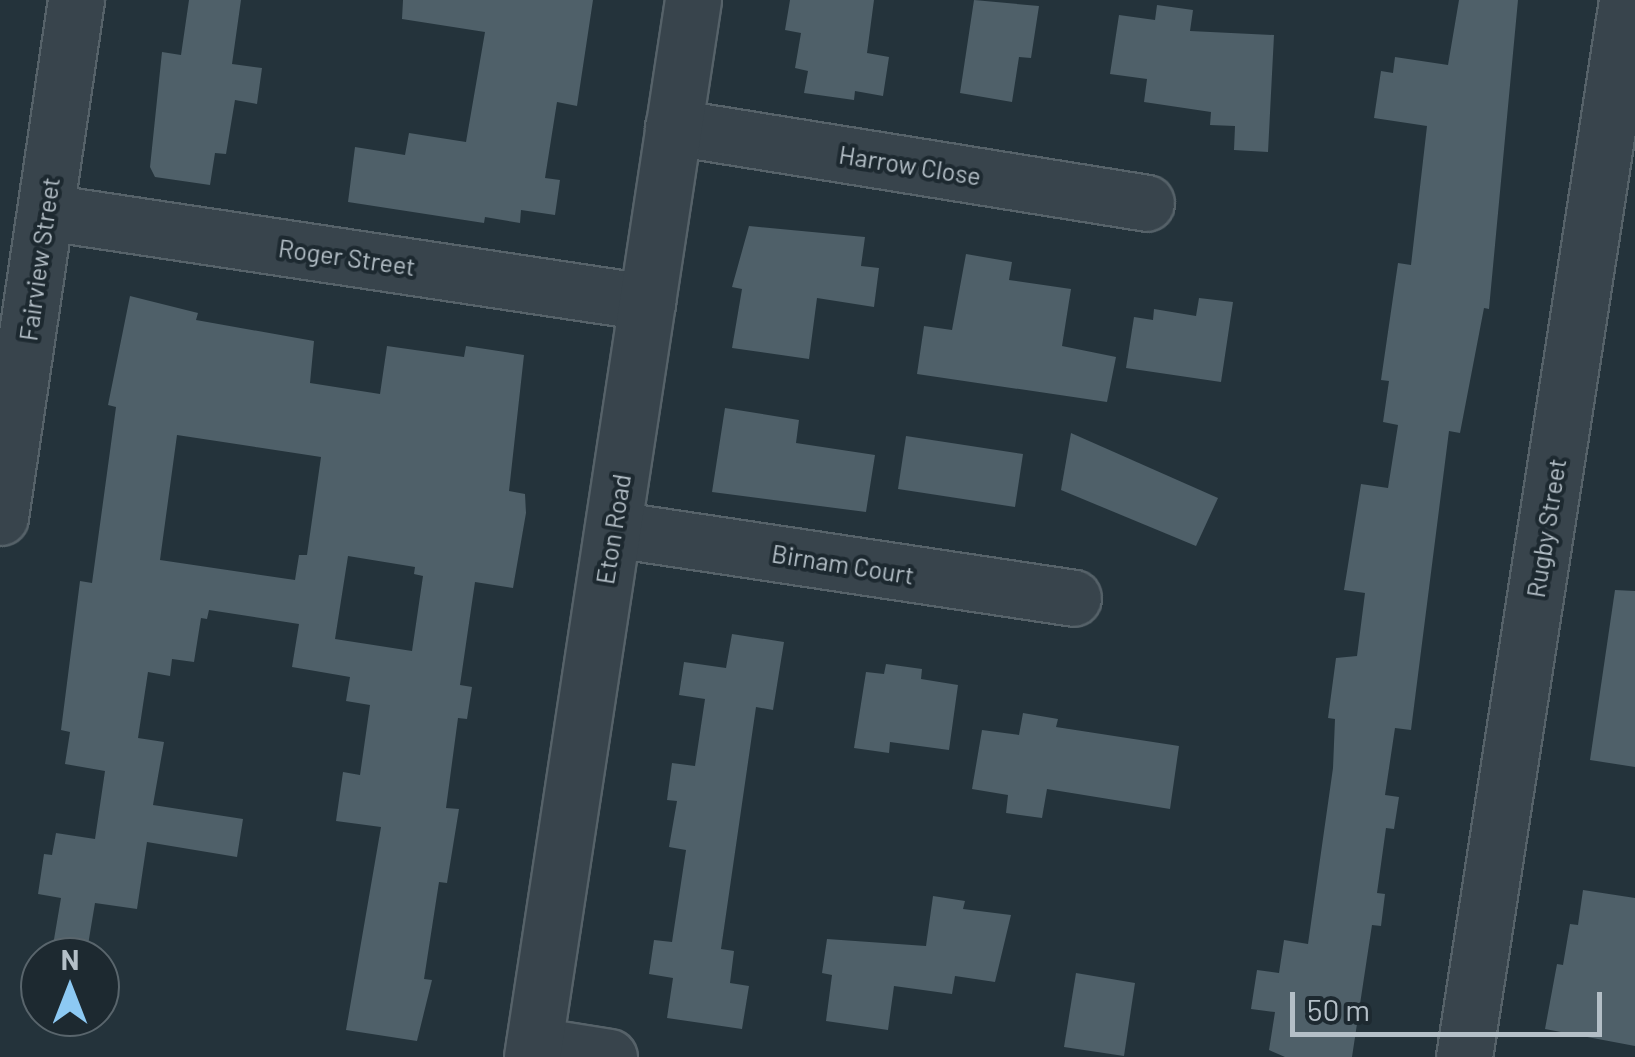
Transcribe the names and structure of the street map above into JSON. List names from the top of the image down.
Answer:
{
  "streets": {
    "street": [
      "Harrow Close",
      "Roger Street",
      "Fairview Street",
      "Rugby Street",
      "Eton Road",
      "Birnam Court"
    ]
  },
  "crossings": [
    ["Harrow Close", "Eton Road"],
    ["Roger Street", "Fairview Street"],
    ["Roger Street", "Eton Road"],
    ["Eton Road", "Birnam Court"]
  ],
  "scale_bar": "50 m",
  "north": "top"
}
